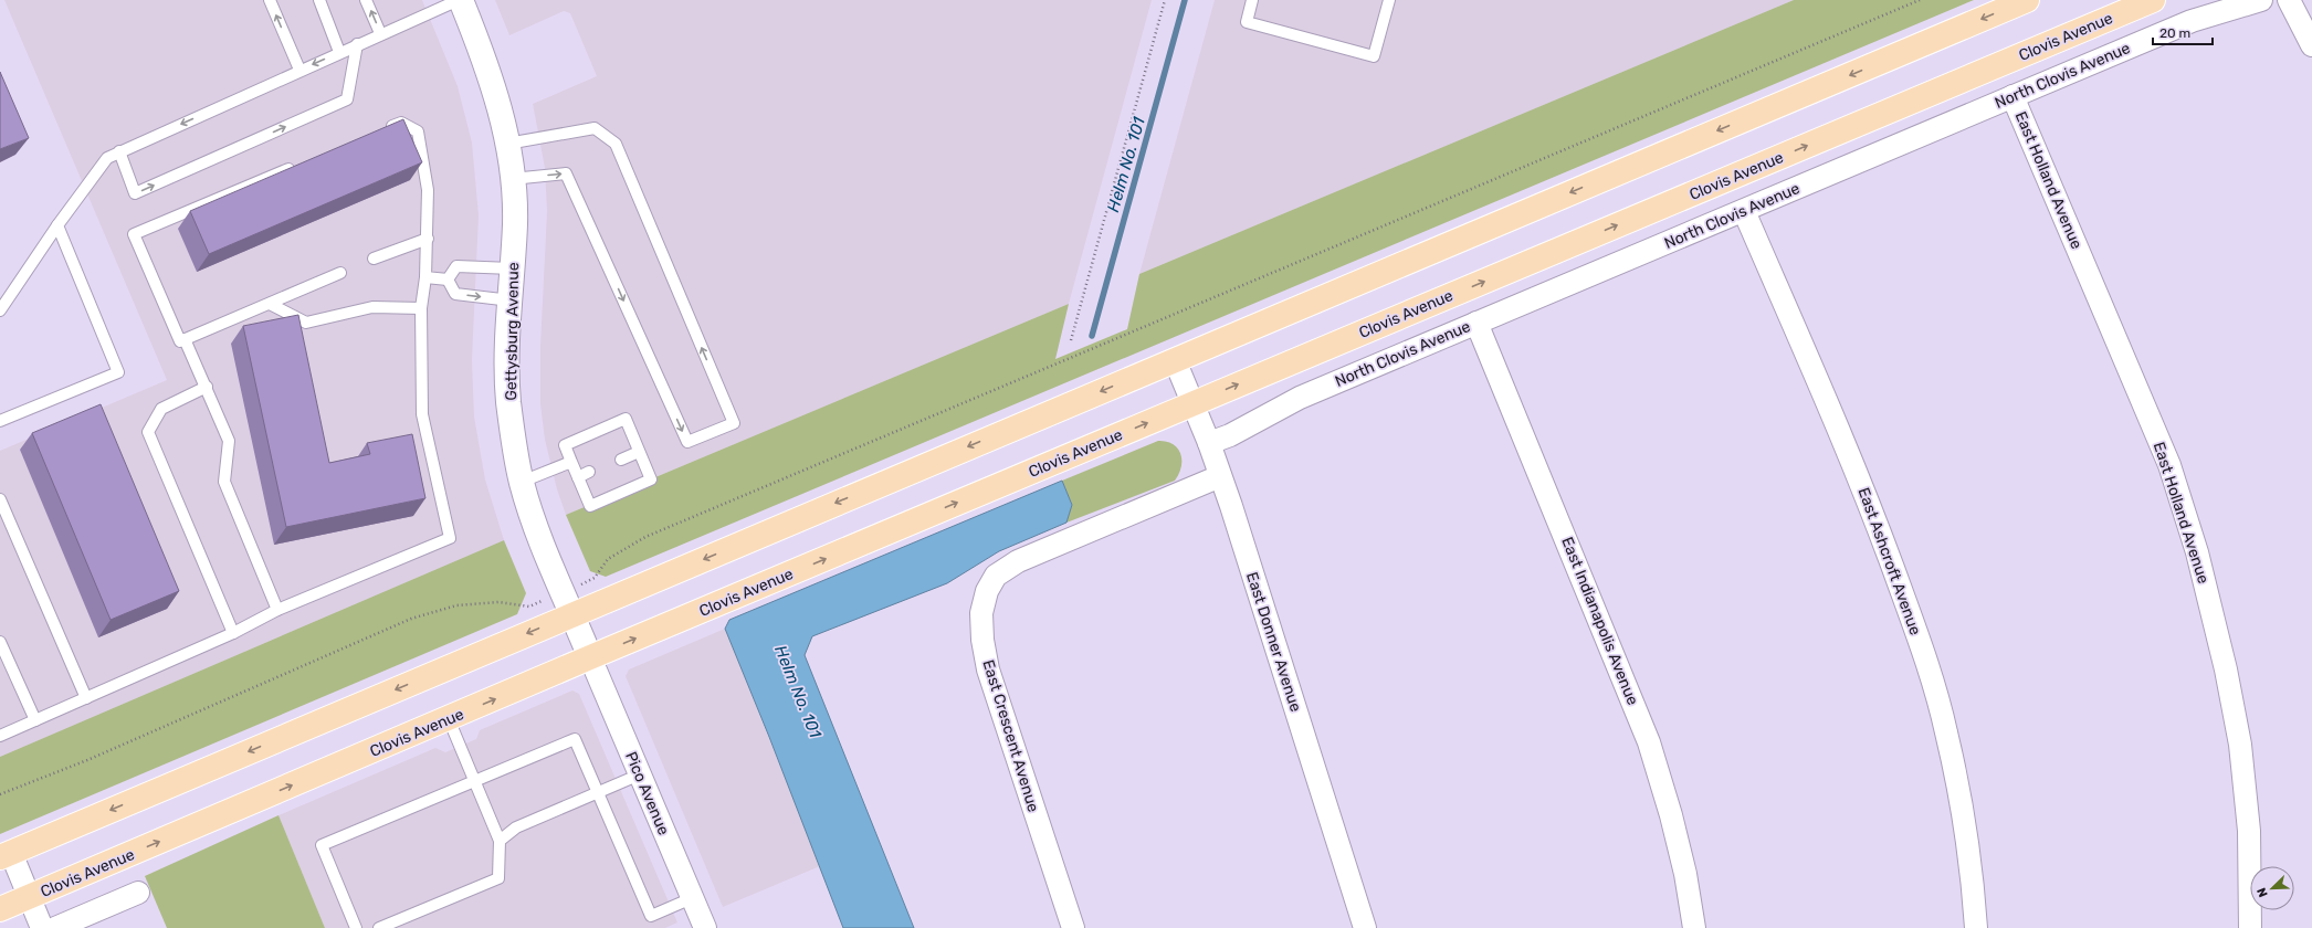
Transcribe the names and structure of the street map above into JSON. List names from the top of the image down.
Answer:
{
  "streets": {
    "main road": ["Clovis Avenue"],
    "street": [
      "North Clovis Avenue",
      "East Holland Avenue",
      "Gettysburg Avenue",
      "East Ashcroft Avenue",
      "East Indianapolis Avenue",
      "East Donner Avenue",
      "East Crescent Avenue",
      "Pico Avenue"
    ]
  },
  "crossings": [
    ["Clovis Avenue", "Gettysburg Avenue"],
    ["Clovis Avenue", "East Donner Avenue"],
    ["Clovis Avenue", "Pico Avenue"],
    ["North Clovis Avenue", "East Holland Avenue"],
    ["North Clovis Avenue", "East Ashcroft Avenue"],
    ["North Clovis Avenue", "East Indianapolis Avenue"],
    ["North Clovis Avenue", "East Donner Avenue"],
    ["Gettysburg Avenue", "Pico Avenue"],
    ["East Donner Avenue", "East Crescent Avenue"]
  ],
  "water": ["Helm No. 101"],
  "scale_bar": "20 m",
  "north": "bottom left"
}
